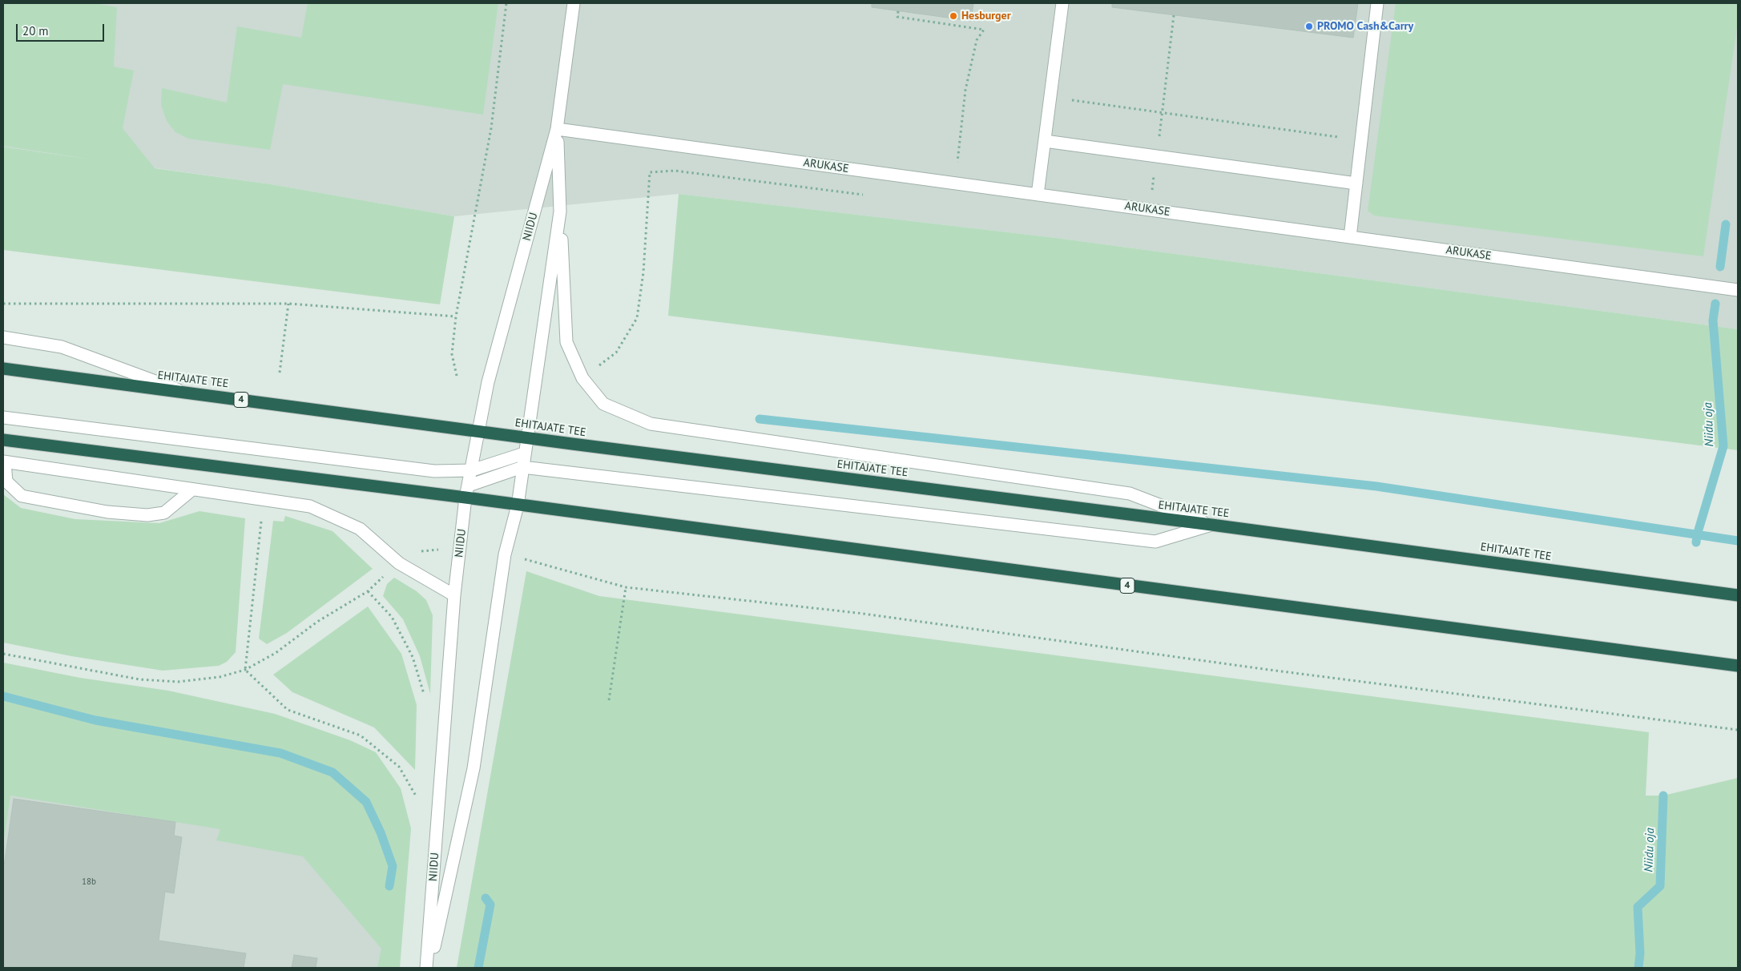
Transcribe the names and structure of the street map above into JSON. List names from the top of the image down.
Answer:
{
  "streets": {
    "highway": ["EHITAJATE TEE", "4"],
    "street": ["ARUKASE", "NIIDU"]
  },
  "crossings": [
    ["ARUKASE", "NIIDU"],
    ["NIIDU", "EHITAJATE TEE"],
    ["NIIDU", "4"]
  ],
  "water": ["Niidu oja"],
  "places": ["Hesburger", "PROMO Cash&Carry"],
  "house_numbers": ["18b"],
  "scale_bar": "20 m"
}
